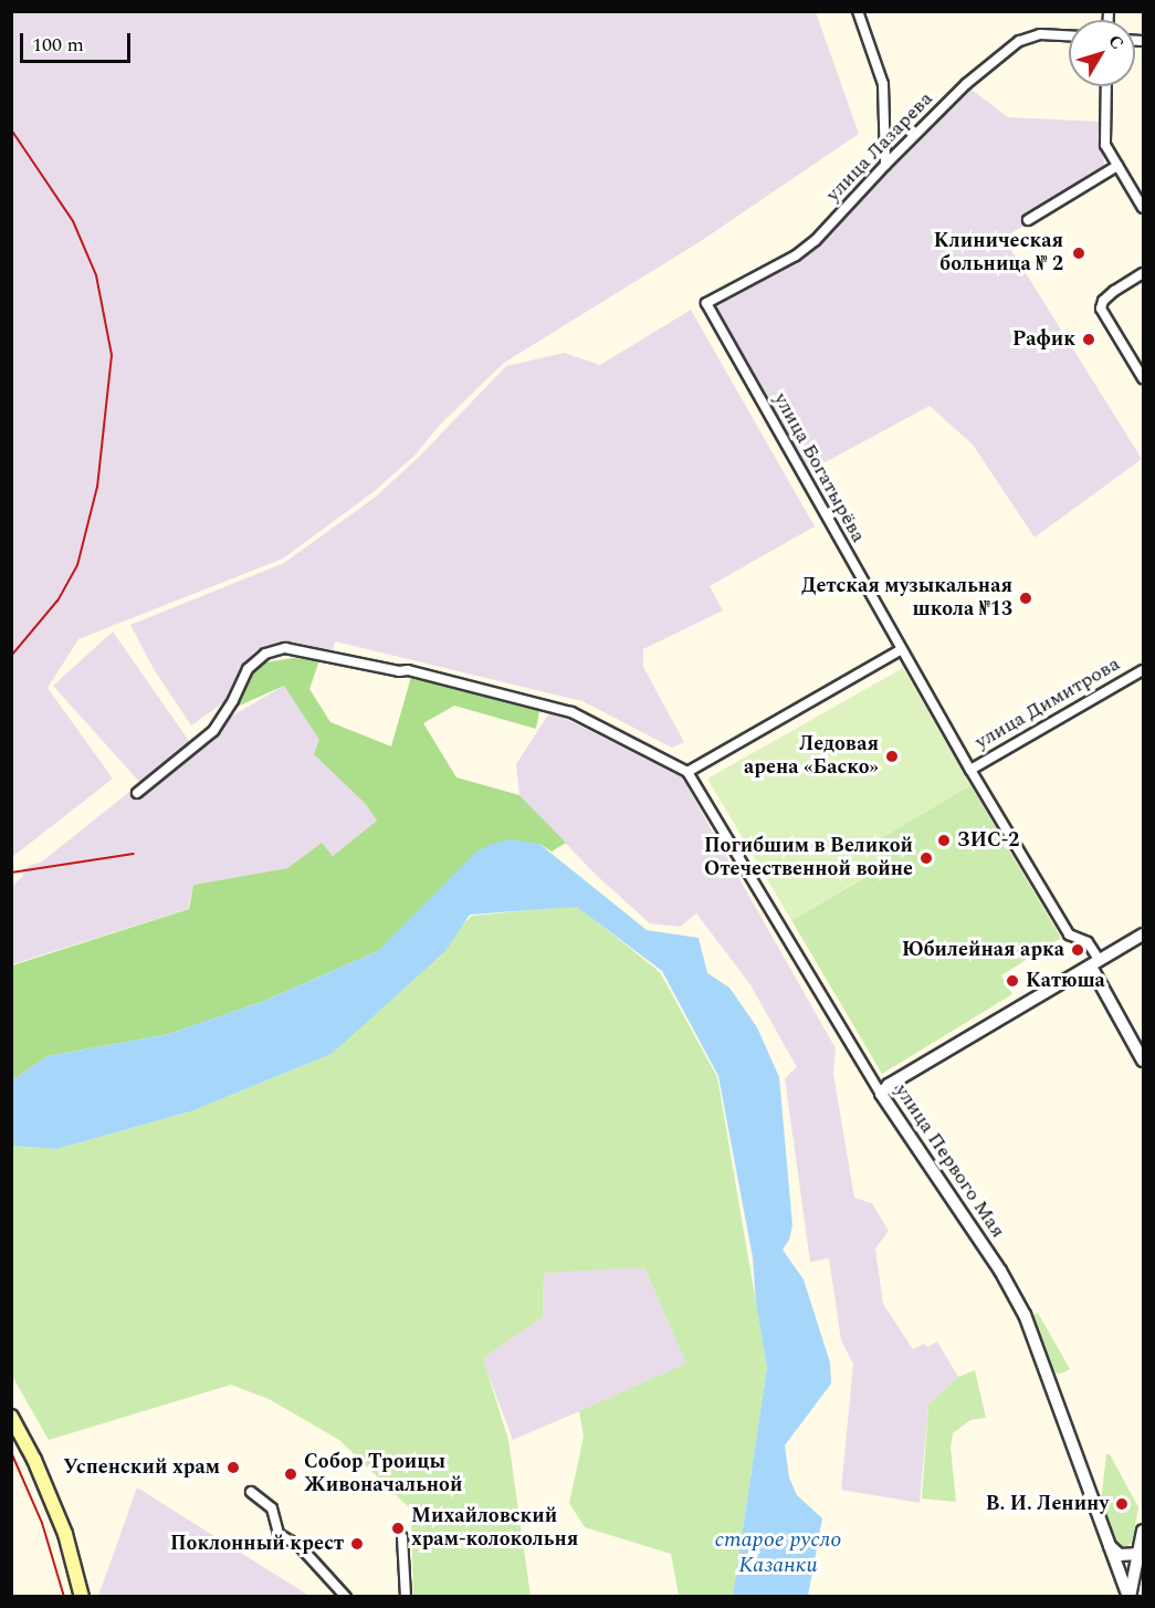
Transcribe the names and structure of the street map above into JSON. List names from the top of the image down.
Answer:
{
  "streets": {
    "street": [
      "улица Лазарева",
      "улица Богатырёва",
      "улица Димитрова",
      "улица Первого Мая"
    ]
  },
  "crossings": [
    ["улица Лазарева", "улица Богатырёва"],
    ["улица Богатырёва", "улица Димитрова"]
  ],
  "water": ["старое русло Казанки"],
  "places": [
    "Клиническая больница № 2",
    "Рафик",
    "Детская музыкальная школа №13",
    "Ледовая арена «Баско»",
    "ЗИС-2",
    "Погибшим в Великой Отечественной войне",
    "Юбилейная арка",
    "Катюша",
    "Успенский храм",
    "Собор Троицы Живоначальной",
    "В. И. Ленину",
    "Михайловский храм-колокольня",
    "Поклонный крест"
  ],
  "scale_bar": "100 m",
  "north": "top right"
}
